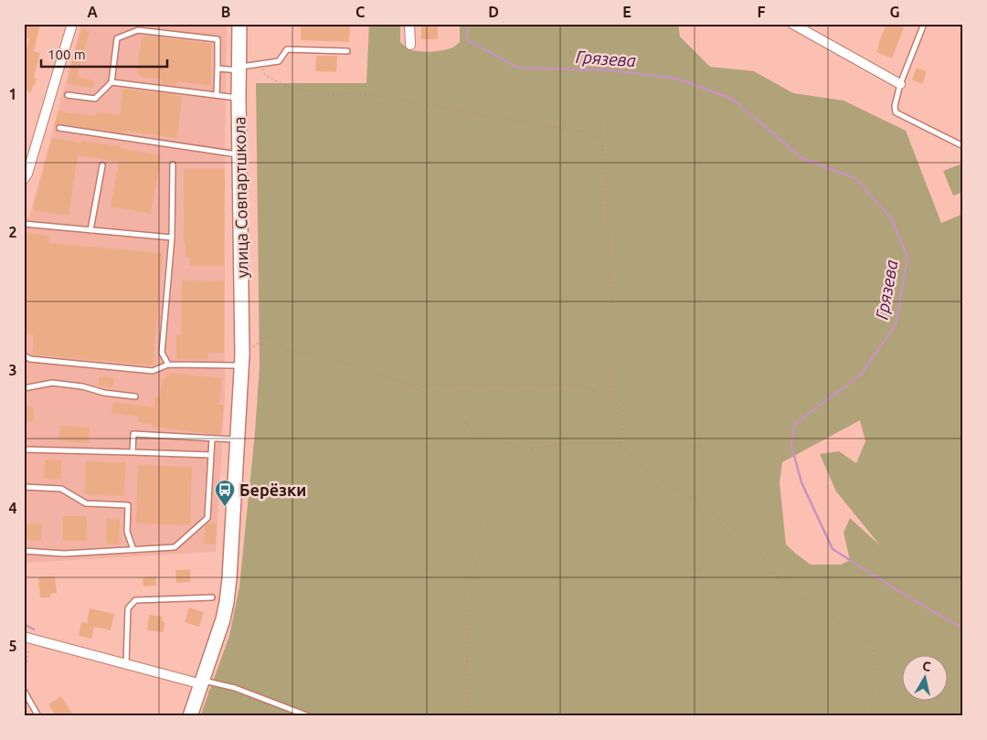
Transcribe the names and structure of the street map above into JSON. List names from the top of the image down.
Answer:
{
  "streets": {
    "street": ["улица Совпартшкола"]
  },
  "water": ["Грязева"],
  "places": {
    "bus stop": ["Берёзки"]
  },
  "scale_bar": "100 m",
  "north": "top",
  "grid": {
    "columns": [
      "A",
      "B",
      "C",
      "D",
      "E",
      "F",
      "G"
    ],
    "rows": [
      "1",
      "2",
      "3",
      "4",
      "5"
    ]
  }
}
